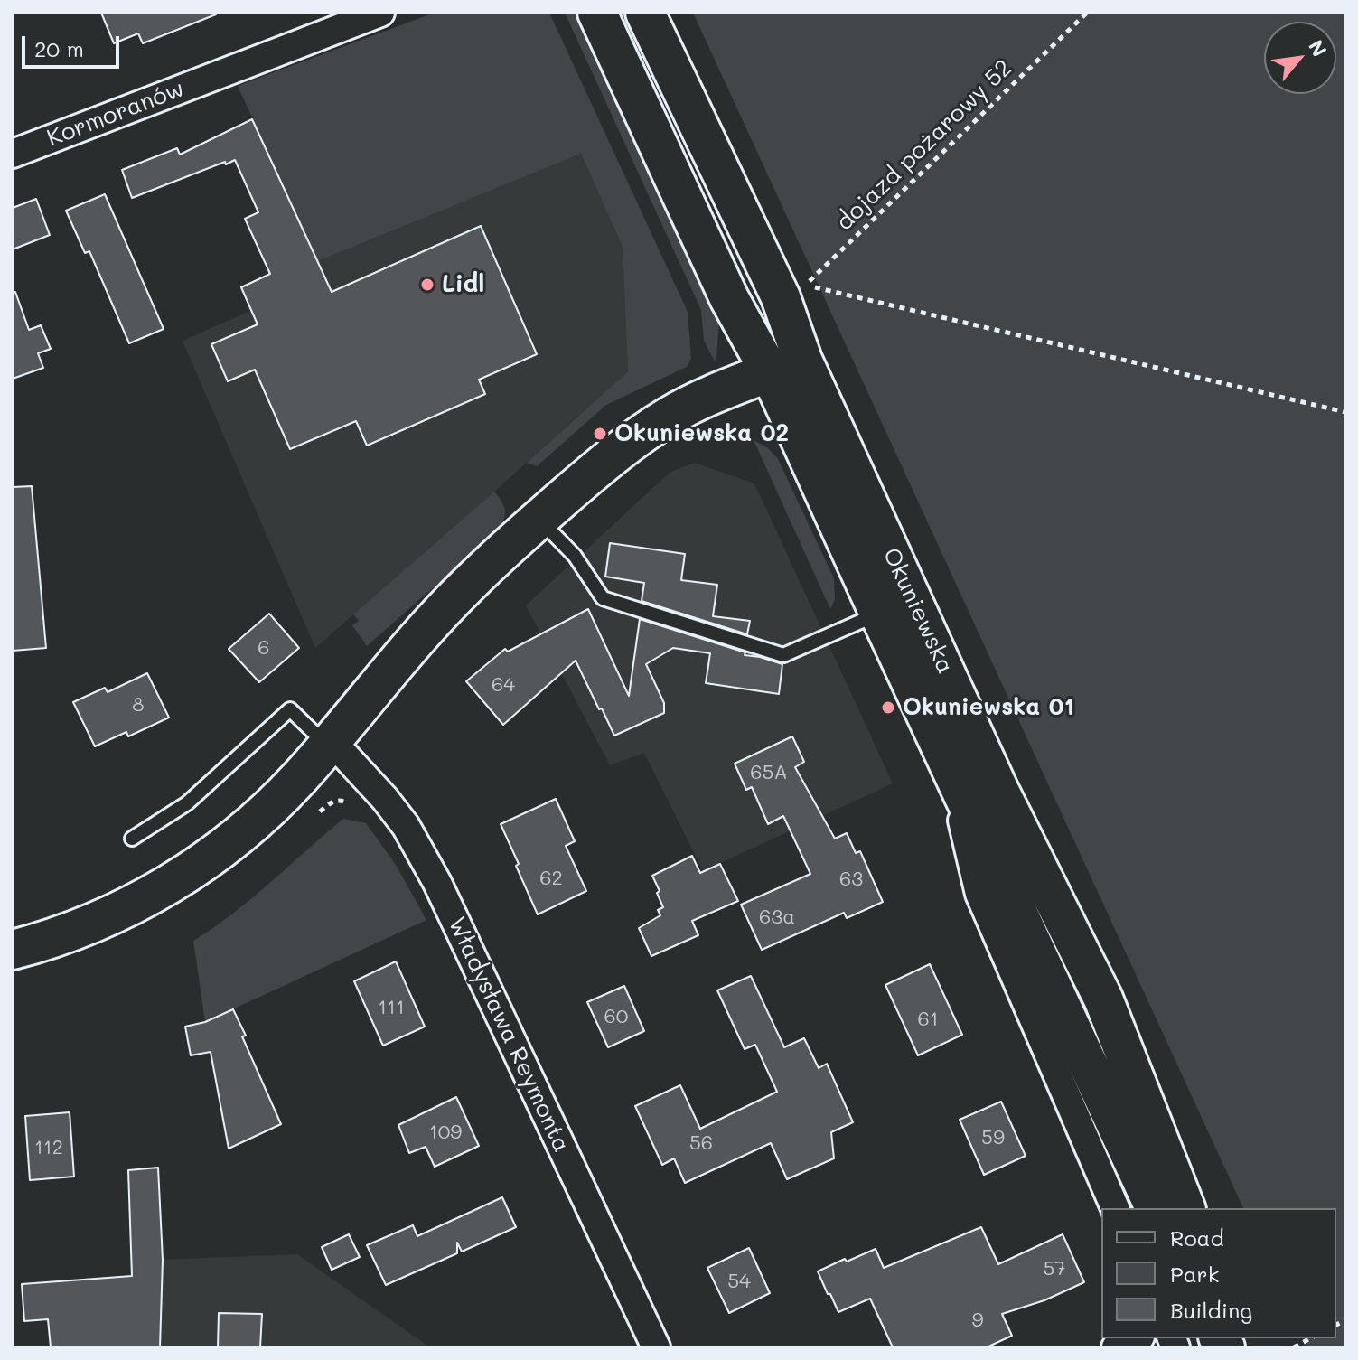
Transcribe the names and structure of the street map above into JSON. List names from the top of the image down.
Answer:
{
  "streets": {
    "main road": ["Okuniewska"],
    "street": ["Kormoranów", "Władysława Reymonta"],
    "path": ["dojazd pożarowy 52"]
  },
  "places": ["Lidl", "Okuniewska 02", "Okuniewska 01"],
  "house_numbers": [
    "6",
    "64",
    "8",
    "65A",
    "62",
    "63",
    "63a",
    "111",
    "60",
    "61",
    "109",
    "59",
    "56",
    "112",
    "57",
    "54",
    "9"
  ],
  "legend": ["Road", "Park", "Building"],
  "scale_bar": "20 m",
  "north": "top right"
}
